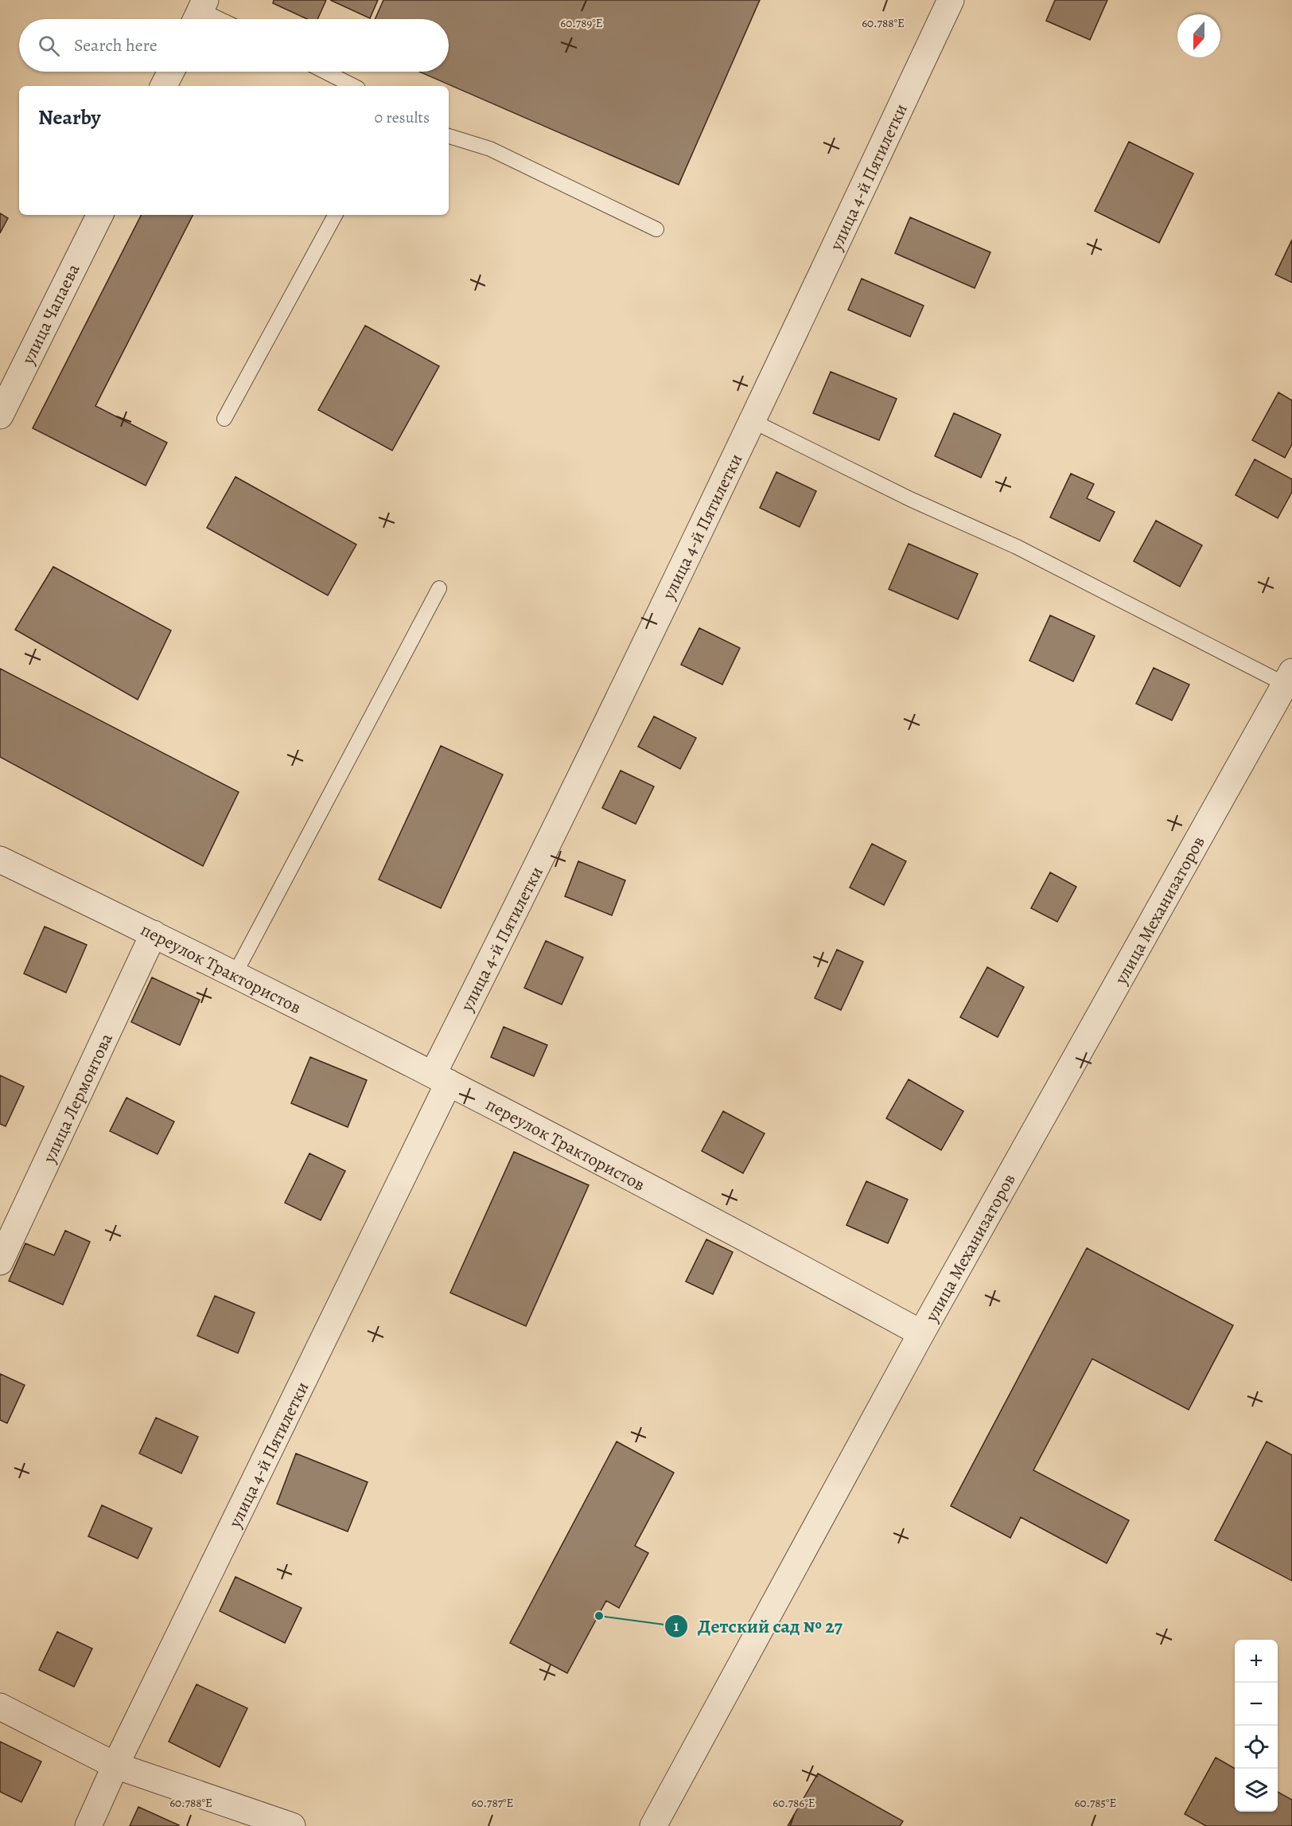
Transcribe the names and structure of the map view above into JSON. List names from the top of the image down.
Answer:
{
  "streets": {
    "street": [
      "улица 4-й Пятилетки",
      "улица Чапаева",
      "улица Механизаторов",
      "переулок Трактористов",
      "улица Лермонтова"
    ]
  },
  "crossings": [
    ["улица 4-й Пятилетки", "переулок Трактористов"],
    ["улица Механизаторов", "переулок Трактористов"],
    ["переулок Трактористов", "улица Лермонтова"]
  ],
  "places": ["Детский сад № 27"],
  "north": "bottom",
  "page": {
    "search": "Search here",
    "heading": ["Nearby", "0 results"],
    "map_buttons": ["+", "−"]
  },
  "coordinates": [
    "60.789°E",
    "60.788°E",
    "60.787°E",
    "60.786°E",
    "60.785°E"
  ]
}
